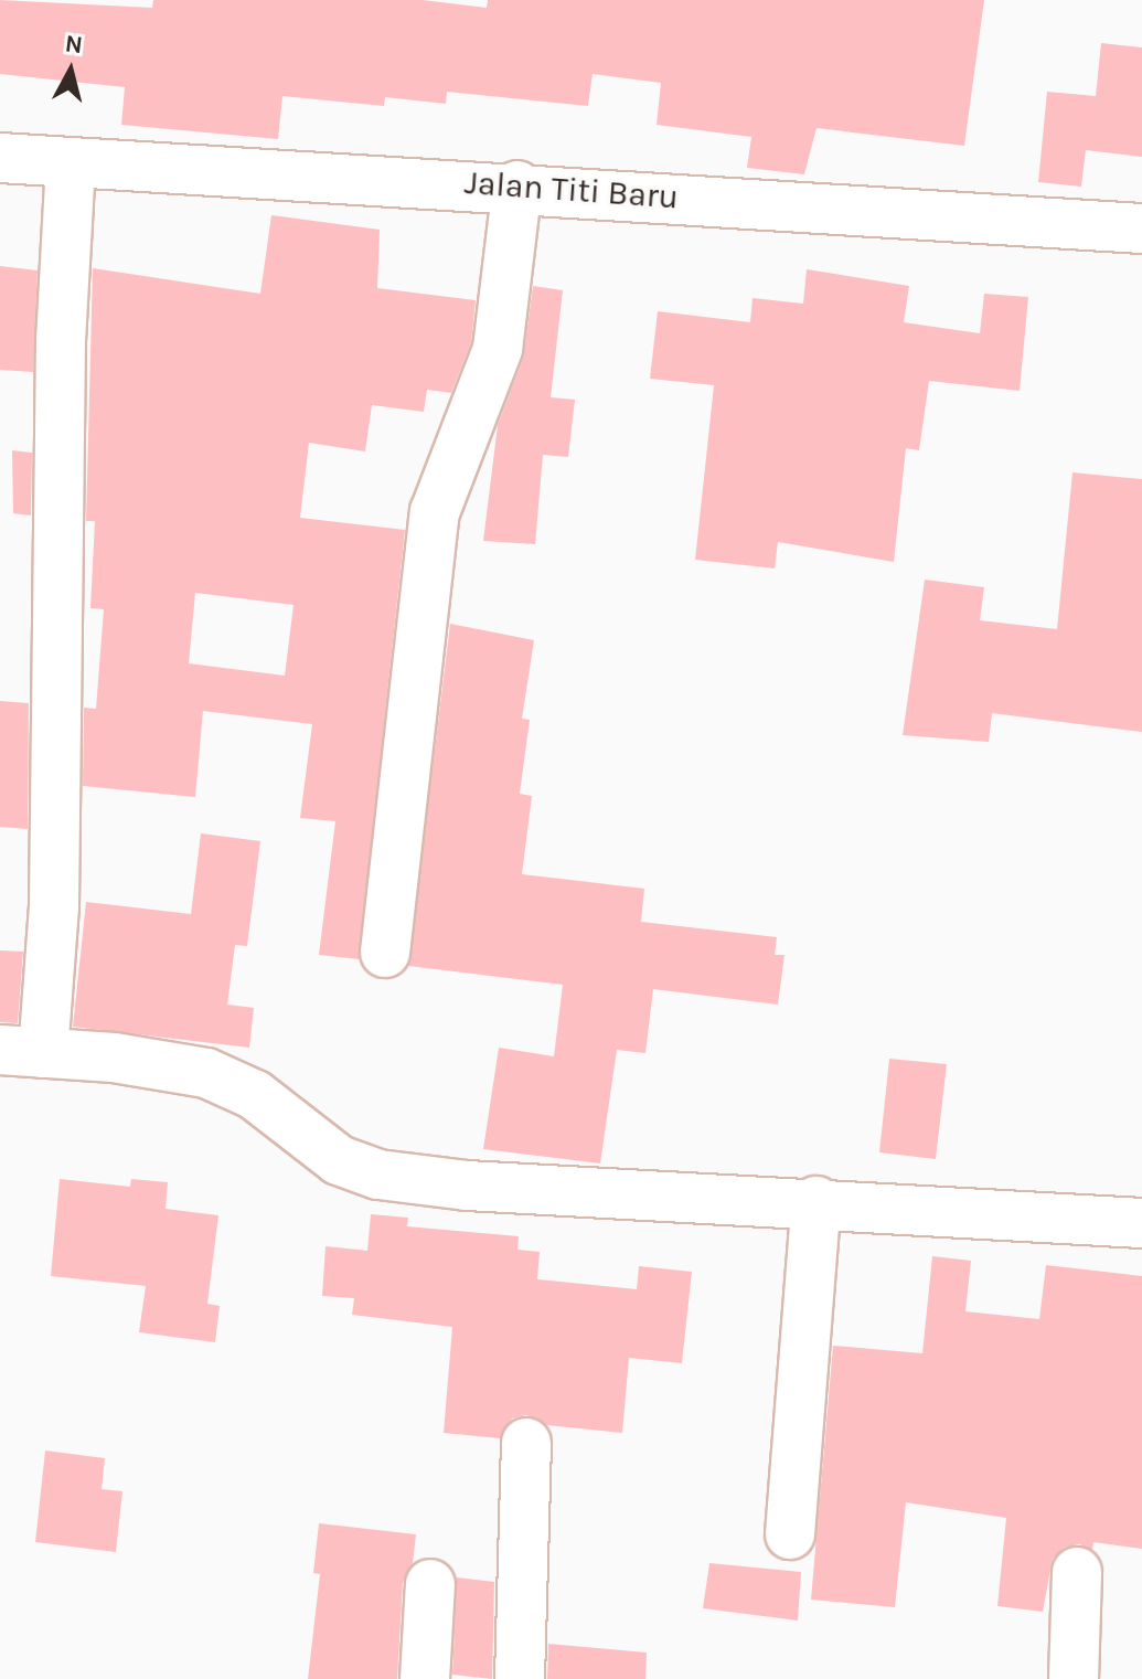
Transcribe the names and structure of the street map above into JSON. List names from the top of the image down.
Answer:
{
  "streets": {
    "street": ["Jalan Titi Baru"]
  },
  "north": "top"
}
